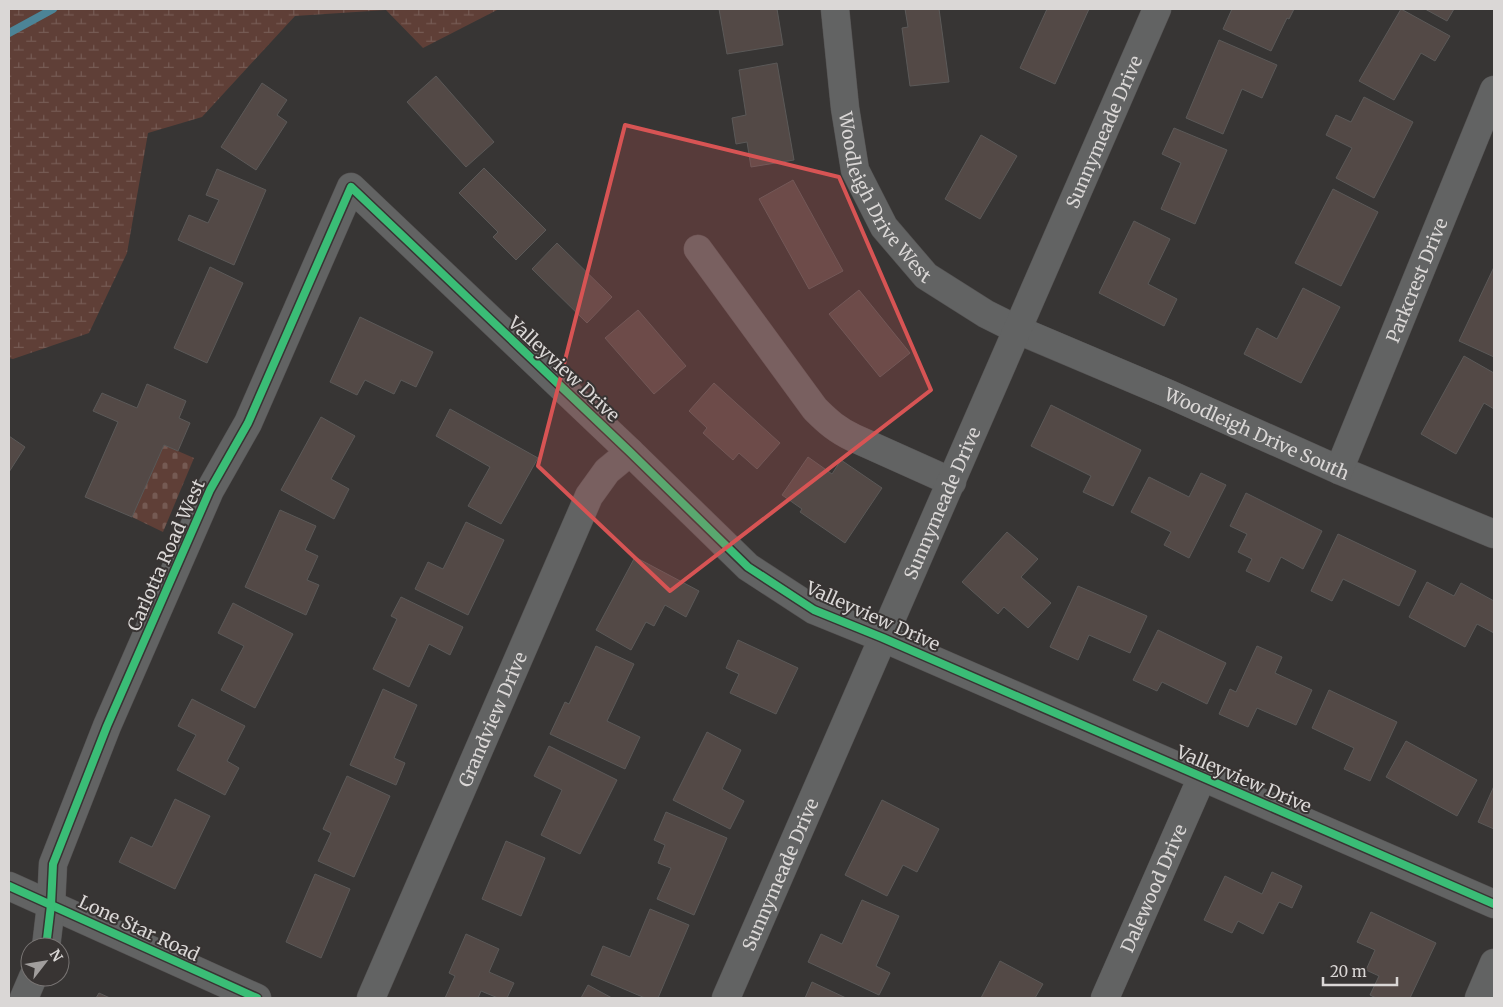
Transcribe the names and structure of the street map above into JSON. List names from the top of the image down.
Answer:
{
  "streets": {
    "street": [
      "Sunnymeade Drive",
      "Woodleigh Drive West",
      "Parkcrest Drive",
      "Valleyview Drive",
      "Woodleigh Drive South",
      "Carlotta Road West",
      "Grandview Drive",
      "Dalewood Drive",
      "Lone Star Road"
    ]
  },
  "crossings": [
    ["Sunnymeade Drive", "Woodleigh Drive West"],
    ["Sunnymeade Drive", "Valleyview Drive"],
    ["Sunnymeade Drive", "Woodleigh Drive South"],
    ["Woodleigh Drive West", "Woodleigh Drive South"],
    ["Parkcrest Drive", "Woodleigh Drive South"],
    ["Valleyview Drive", "Carlotta Road West"],
    ["Valleyview Drive", "Grandview Drive"],
    ["Valleyview Drive", "Dalewood Drive"],
    ["Carlotta Road West", "Lone Star Road"]
  ],
  "scale_bar": "20 m",
  "north": "top right"
}
